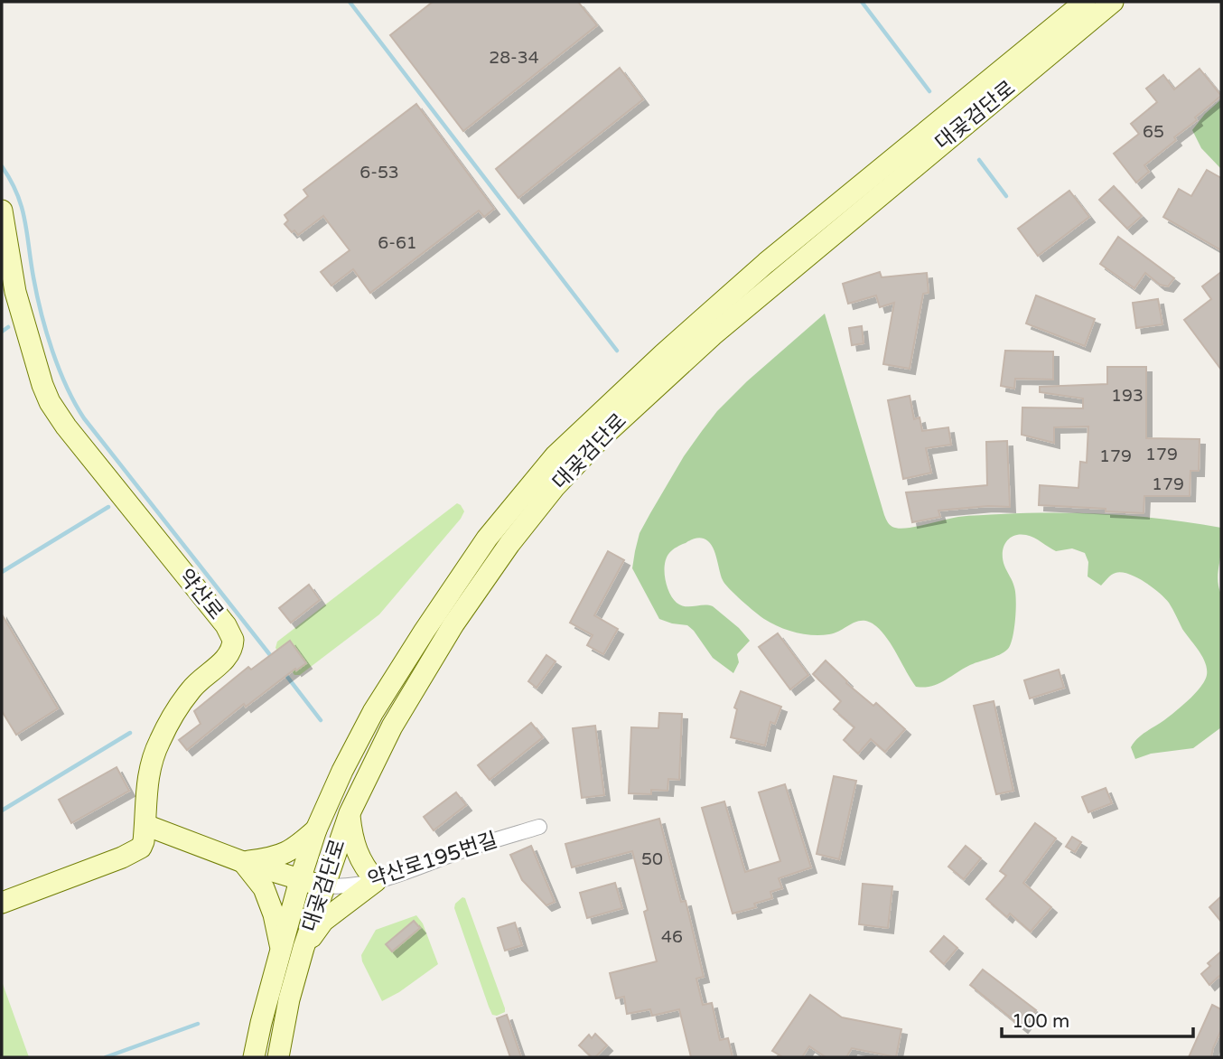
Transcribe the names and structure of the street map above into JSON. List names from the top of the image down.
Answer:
{
  "streets": {
    "main road": ["대곶검단로", "약산로", "약산로195번길"]
  },
  "crossings": [
    ["대곶검단로", "약산로195번길"],
    ["약산로", "약산로195번길"]
  ],
  "house_numbers": [
    "28-34",
    "65",
    "6-53",
    "6-61",
    "193",
    "179",
    "179",
    "179",
    "50",
    "46"
  ],
  "scale_bar": "100 m"
}
